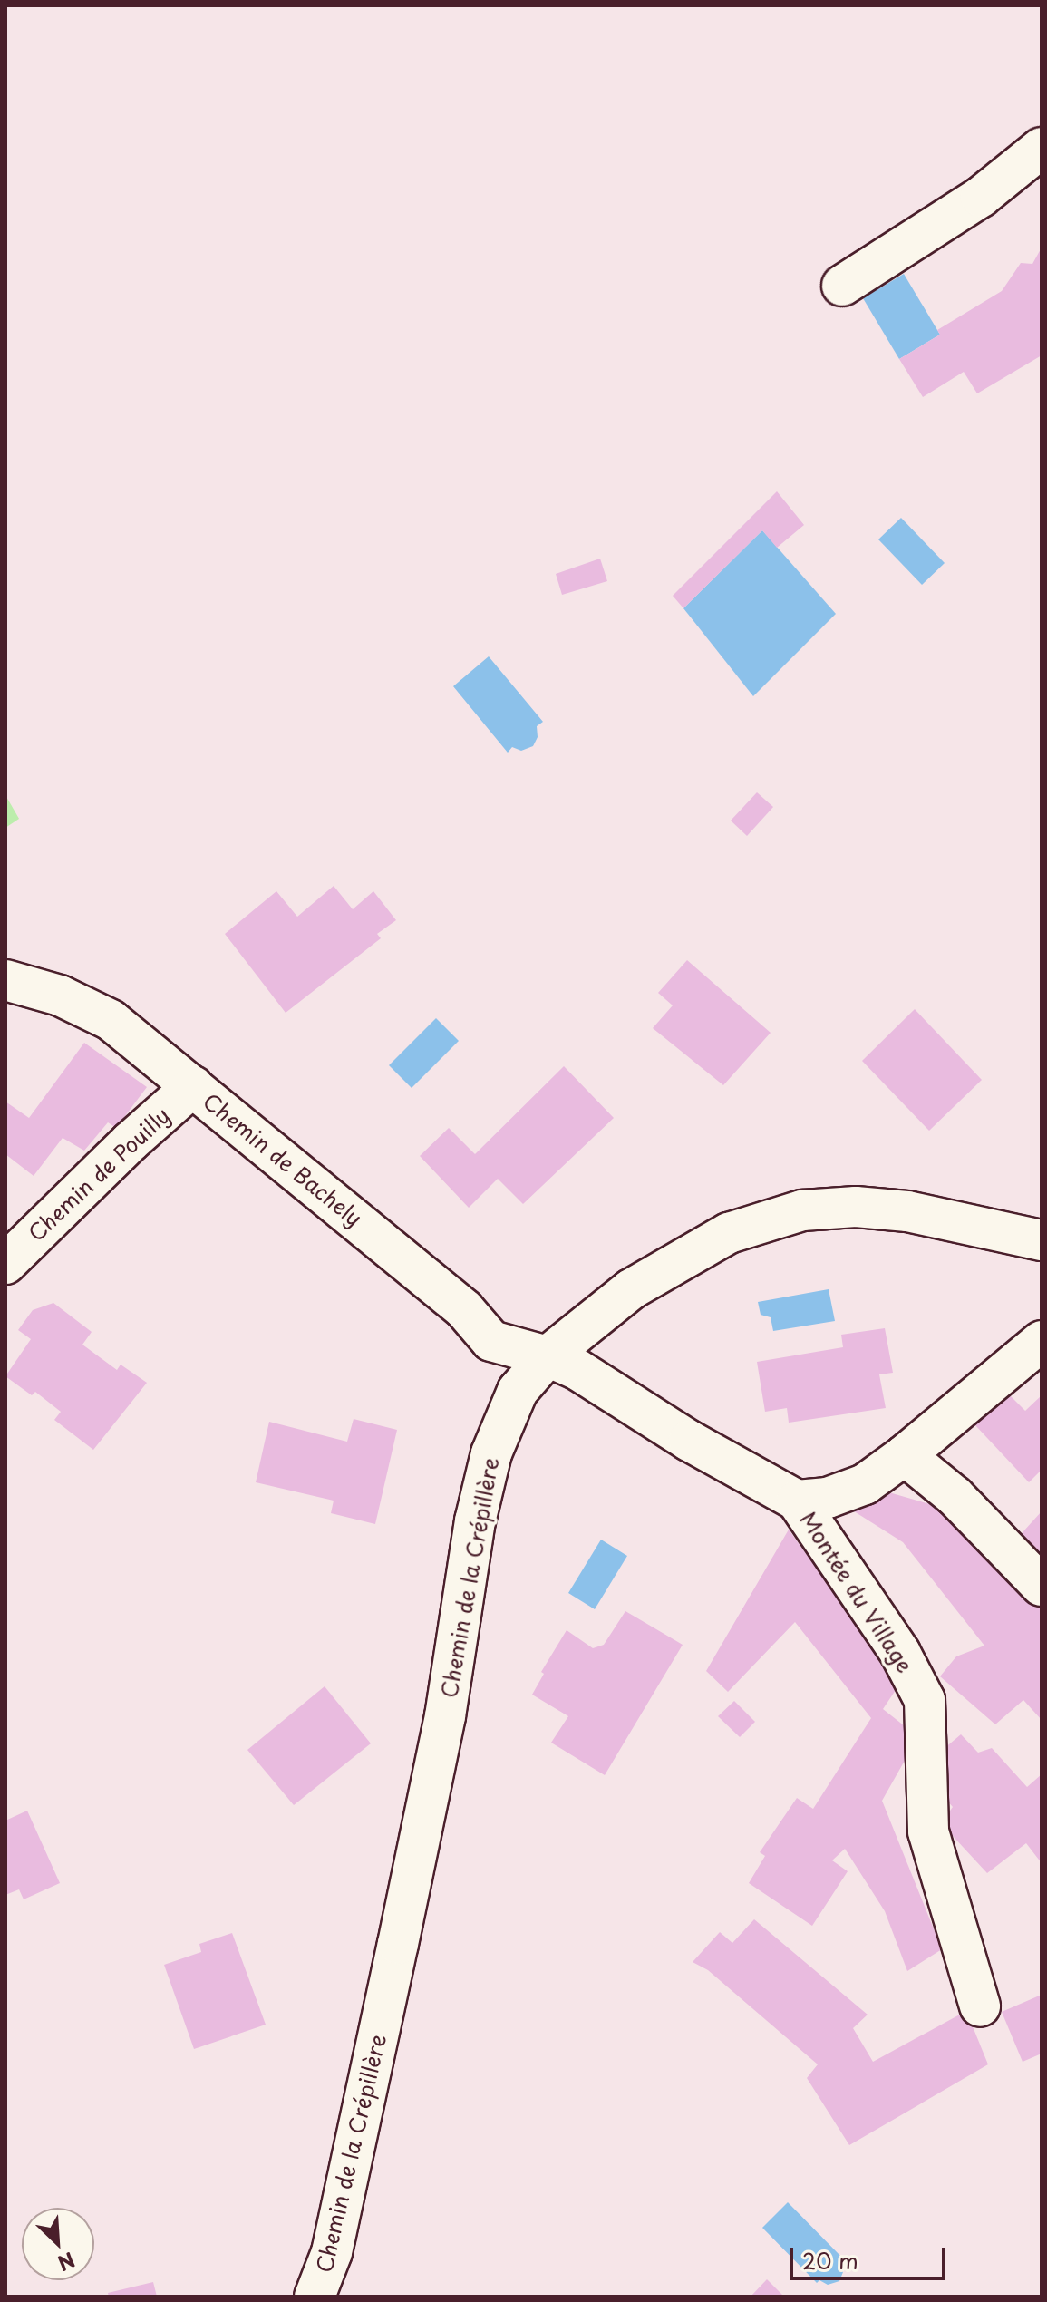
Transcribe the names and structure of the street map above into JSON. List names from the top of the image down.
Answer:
{
  "streets": {
    "street": [
      "Chemin de Bachely",
      "Chemin de Pouilly",
      "Chemin de la Crépillère",
      "Montée du Village"
    ]
  },
  "crossings": [
    ["Chemin de Bachely", "Chemin de Pouilly"],
    ["Chemin de Bachely", "Chemin de la Crépillère"],
    ["Chemin de Bachely", "Montée du Village"],
    ["Chemin de la Crépillère", "Montée du Village"]
  ],
  "scale_bar": "20 m",
  "north": "bottom right"
}
